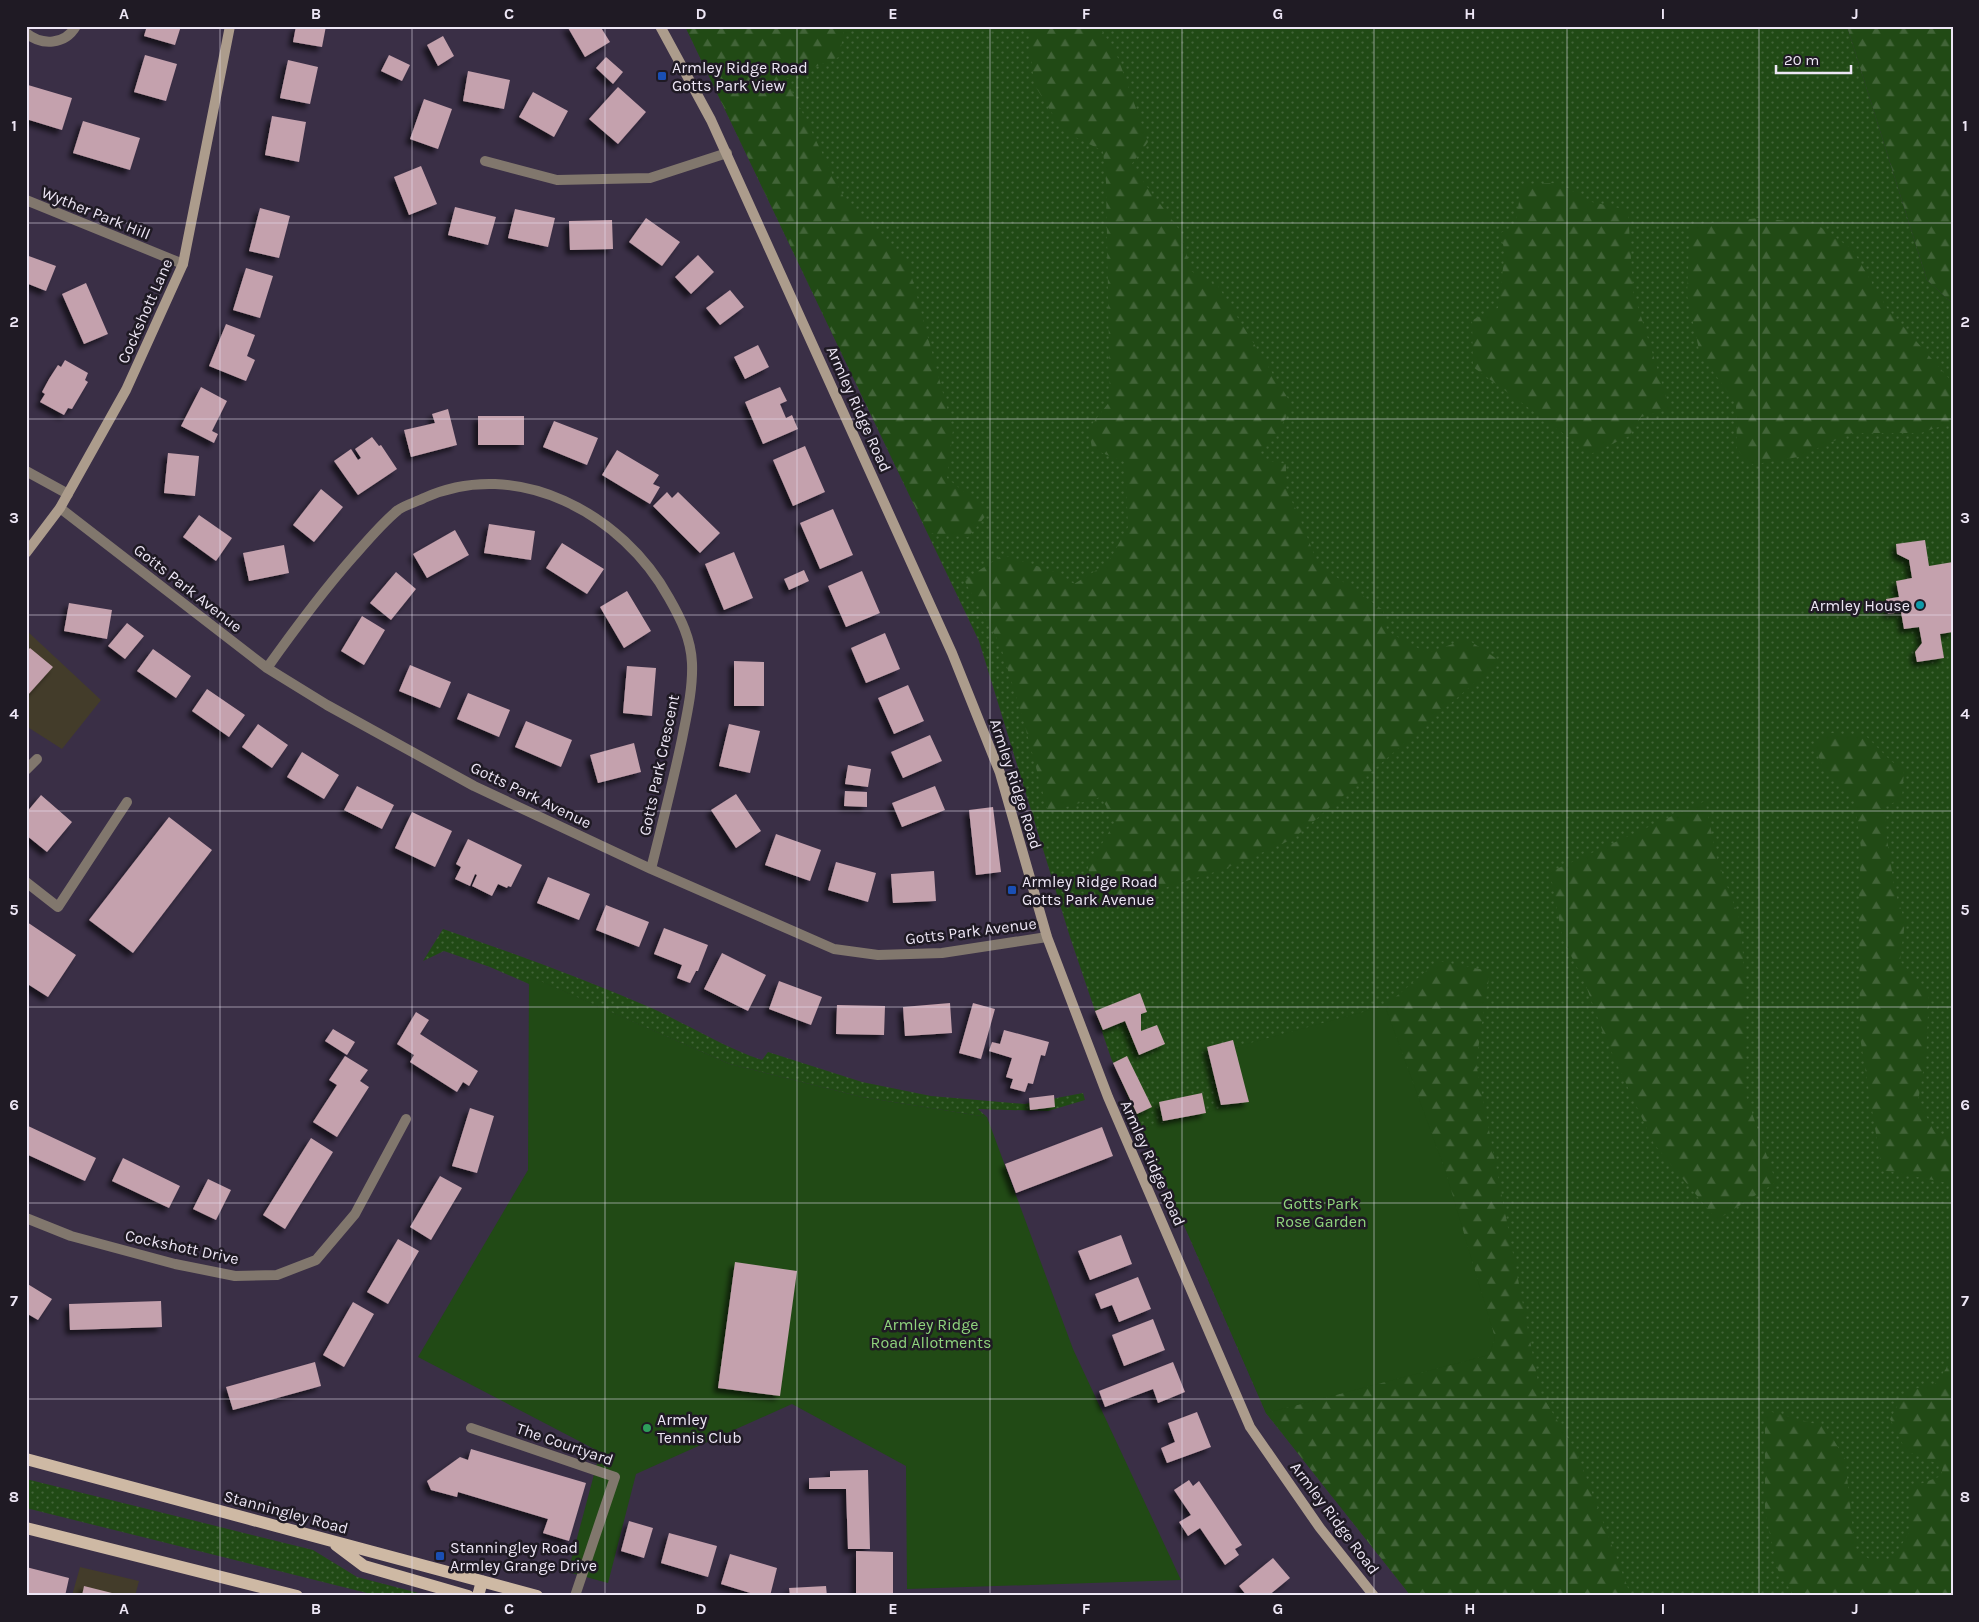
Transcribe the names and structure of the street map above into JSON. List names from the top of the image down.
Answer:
{
  "streets": {
    "main road": ["Stanningley Road"],
    "street": [
      "Wyther Park Hill",
      "Cockshott Lane",
      "Armley Ridge Road",
      "Gotts Park Avenue",
      "Gotts Park Crescent",
      "Cockshott Drive",
      "The Courtyard"
    ]
  },
  "crossings": [
    ["Wyther Park Hill", "Cockshott Lane"],
    ["Cockshott Lane", "Gotts Park Avenue"],
    ["Armley Ridge Road", "Gotts Park Avenue"],
    ["Gotts Park Avenue", "Gotts Park Crescent"]
  ],
  "parks": ["Gotts Park Rose Garden", "Armley Ridge Road Allotments"],
  "places": {
    "transit": ["Armley Ridge Road Gotts Park View", "Armley Ridge Road Gotts Park Avenue", "Stanningley Road Armley Grange Drive"],
    "other": ["Armley House", "Armley Tennis Club"]
  },
  "scale_bar": "20 m",
  "grid": {
    "columns": [
      "A",
      "B",
      "C",
      "D",
      "E",
      "F",
      "G",
      "H",
      "I",
      "J"
    ],
    "rows": [
      "1",
      "2",
      "3",
      "4",
      "5",
      "6",
      "7",
      "8"
    ]
  }
}
